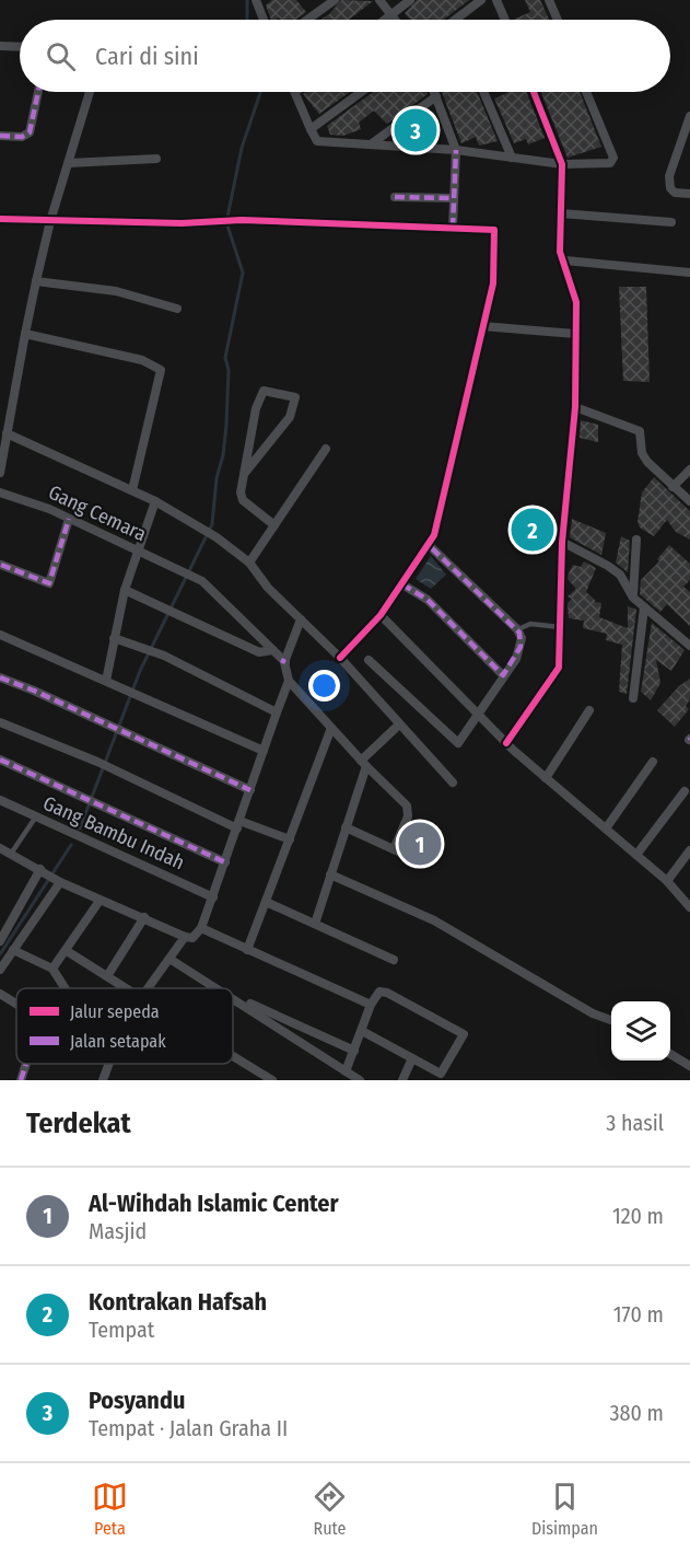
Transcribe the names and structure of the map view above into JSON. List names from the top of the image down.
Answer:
{
  "streets": {
    "street": ["Gang Cemara", "Gang Bambu Indah"]
  },
  "legend": ["Jalur sepeda", "Jalan setapak"],
  "page": {
    "search": "Cari di sini",
    "pins": ["3", "2", "1"],
    "heading": ["Terdekat", "3 hasil"],
    "list": [
      {
        "mark": "1",
        "name": "Al-Wihdah Islamic Center",
        "note": "Masjid",
        "value": "120 m"
      },
      {
        "mark": "2",
        "name": "Kontrakan Hafsah",
        "note": "Tempat",
        "value": "170 m"
      },
      {
        "mark": "3",
        "name": "Posyandu",
        "note": "Tempat · Jalan Graha II",
        "value": "380 m"
      }
    ],
    "nav": ["Peta", "Rute", "Disimpan"]
  }
}
